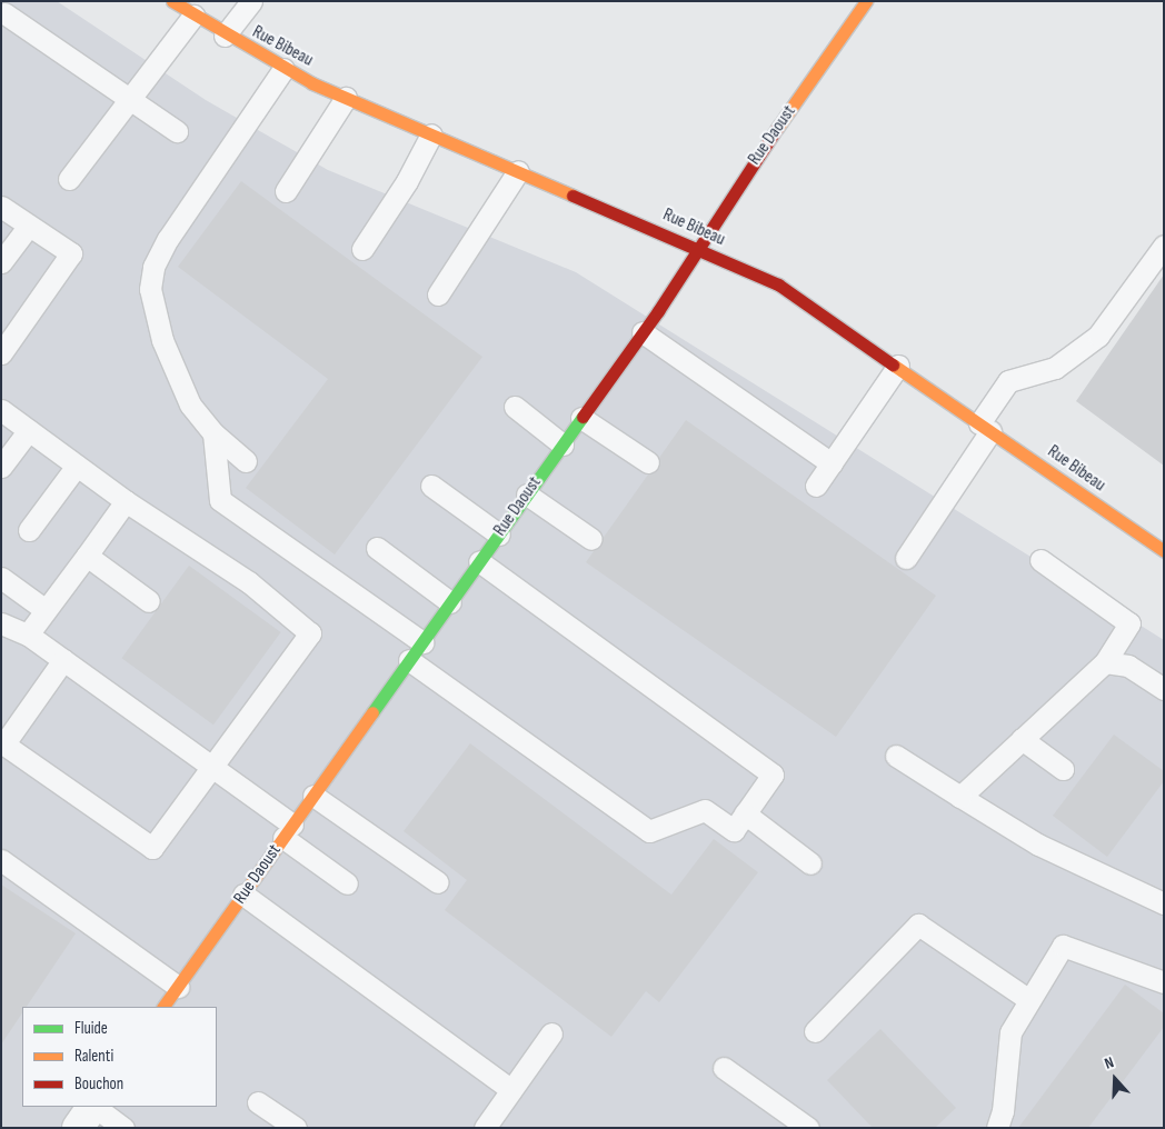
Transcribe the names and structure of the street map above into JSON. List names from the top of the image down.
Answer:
{
  "streets": {
    "street": ["Rue Bibeau", "Rue Daoust"]
  },
  "crossings": [
    ["Rue Bibeau", "Rue Daoust"]
  ],
  "legend": ["Fluide", "Ralenti", "Bouchon"],
  "north": "top"
}
